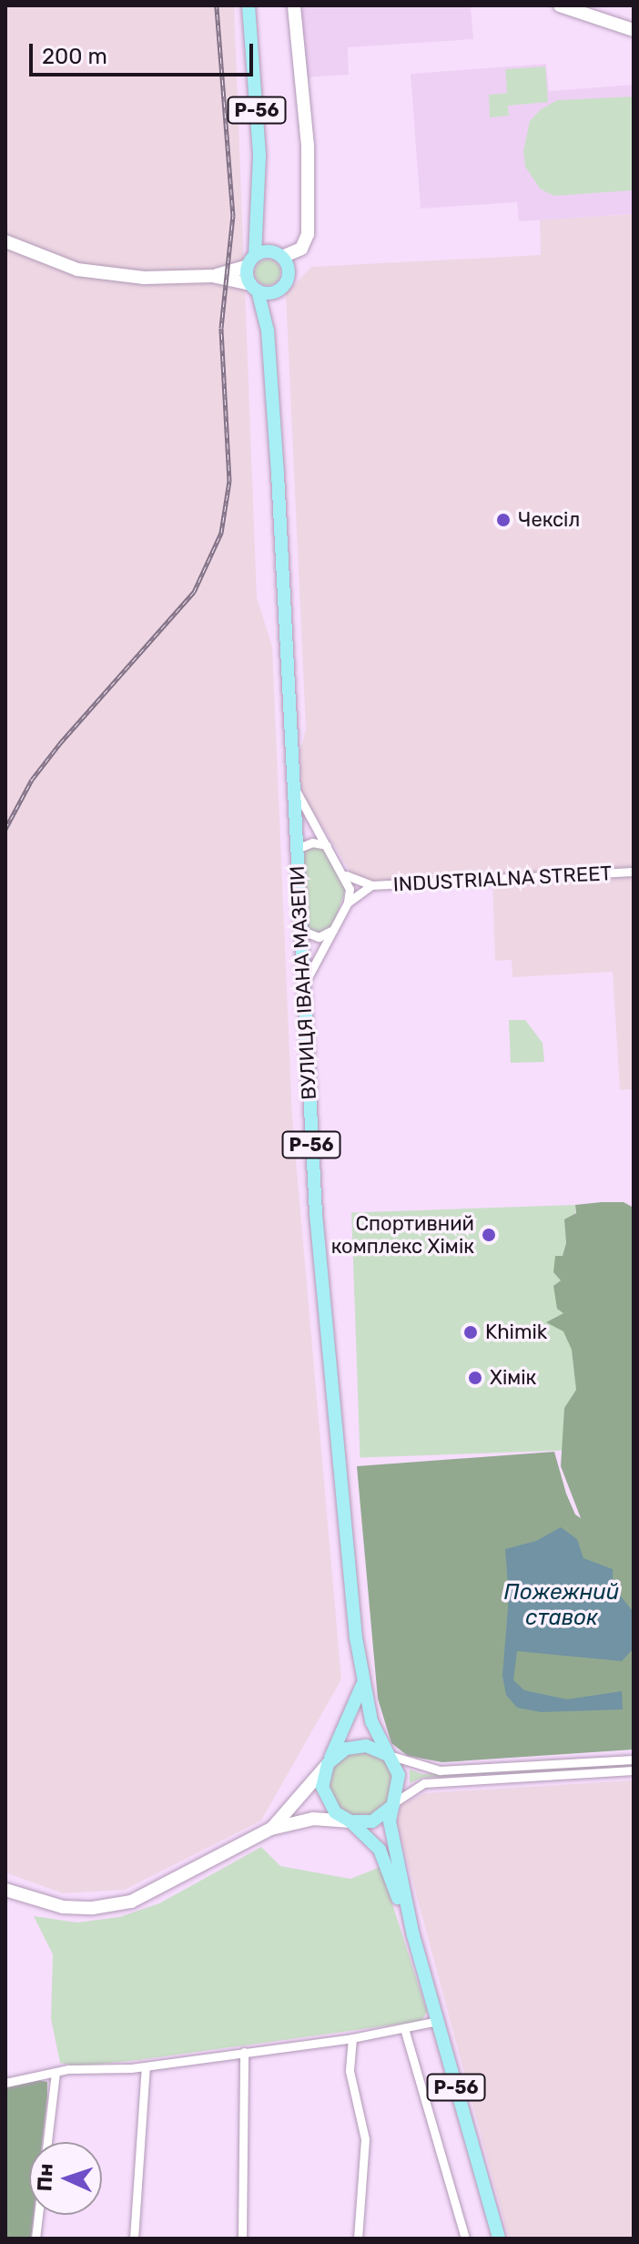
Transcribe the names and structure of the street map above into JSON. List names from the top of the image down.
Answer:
{
  "streets": {
    "main road": ["Р-56", "ВУЛИЦЯ ІВАНА МАЗЕПИ"],
    "street": ["INDUSTRIALNA STREET"]
  },
  "crossings": [
    ["Р-56", "ВУЛИЦЯ ІВАНА МАЗЕПИ"]
  ],
  "water": ["Пожежний ставок"],
  "places": [
    "Чексіл",
    "Спортивний комплекс Хімік",
    "Khimik",
    "Хімік"
  ],
  "scale_bar": "200 m",
  "north": "left"
}
